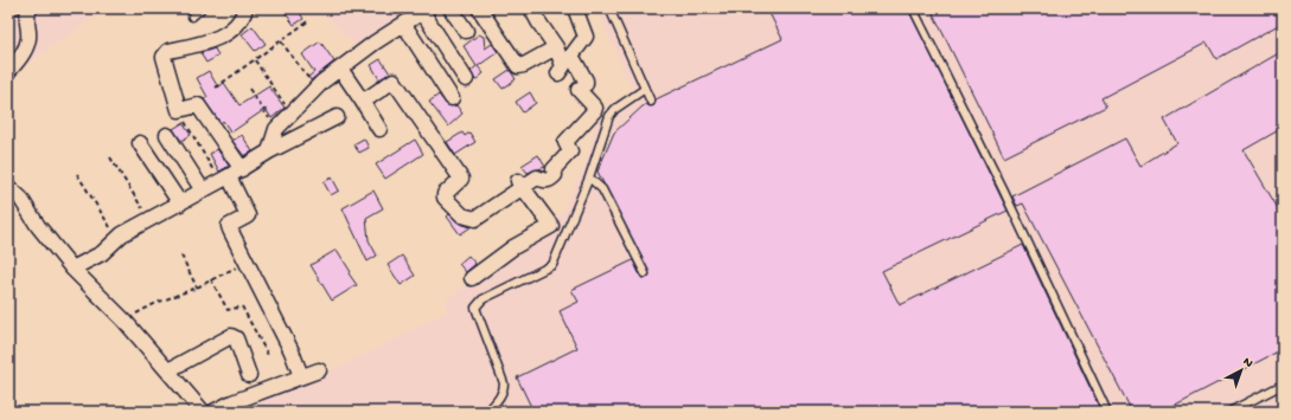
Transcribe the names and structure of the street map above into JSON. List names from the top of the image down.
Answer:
{
  "north": "top right"
}
